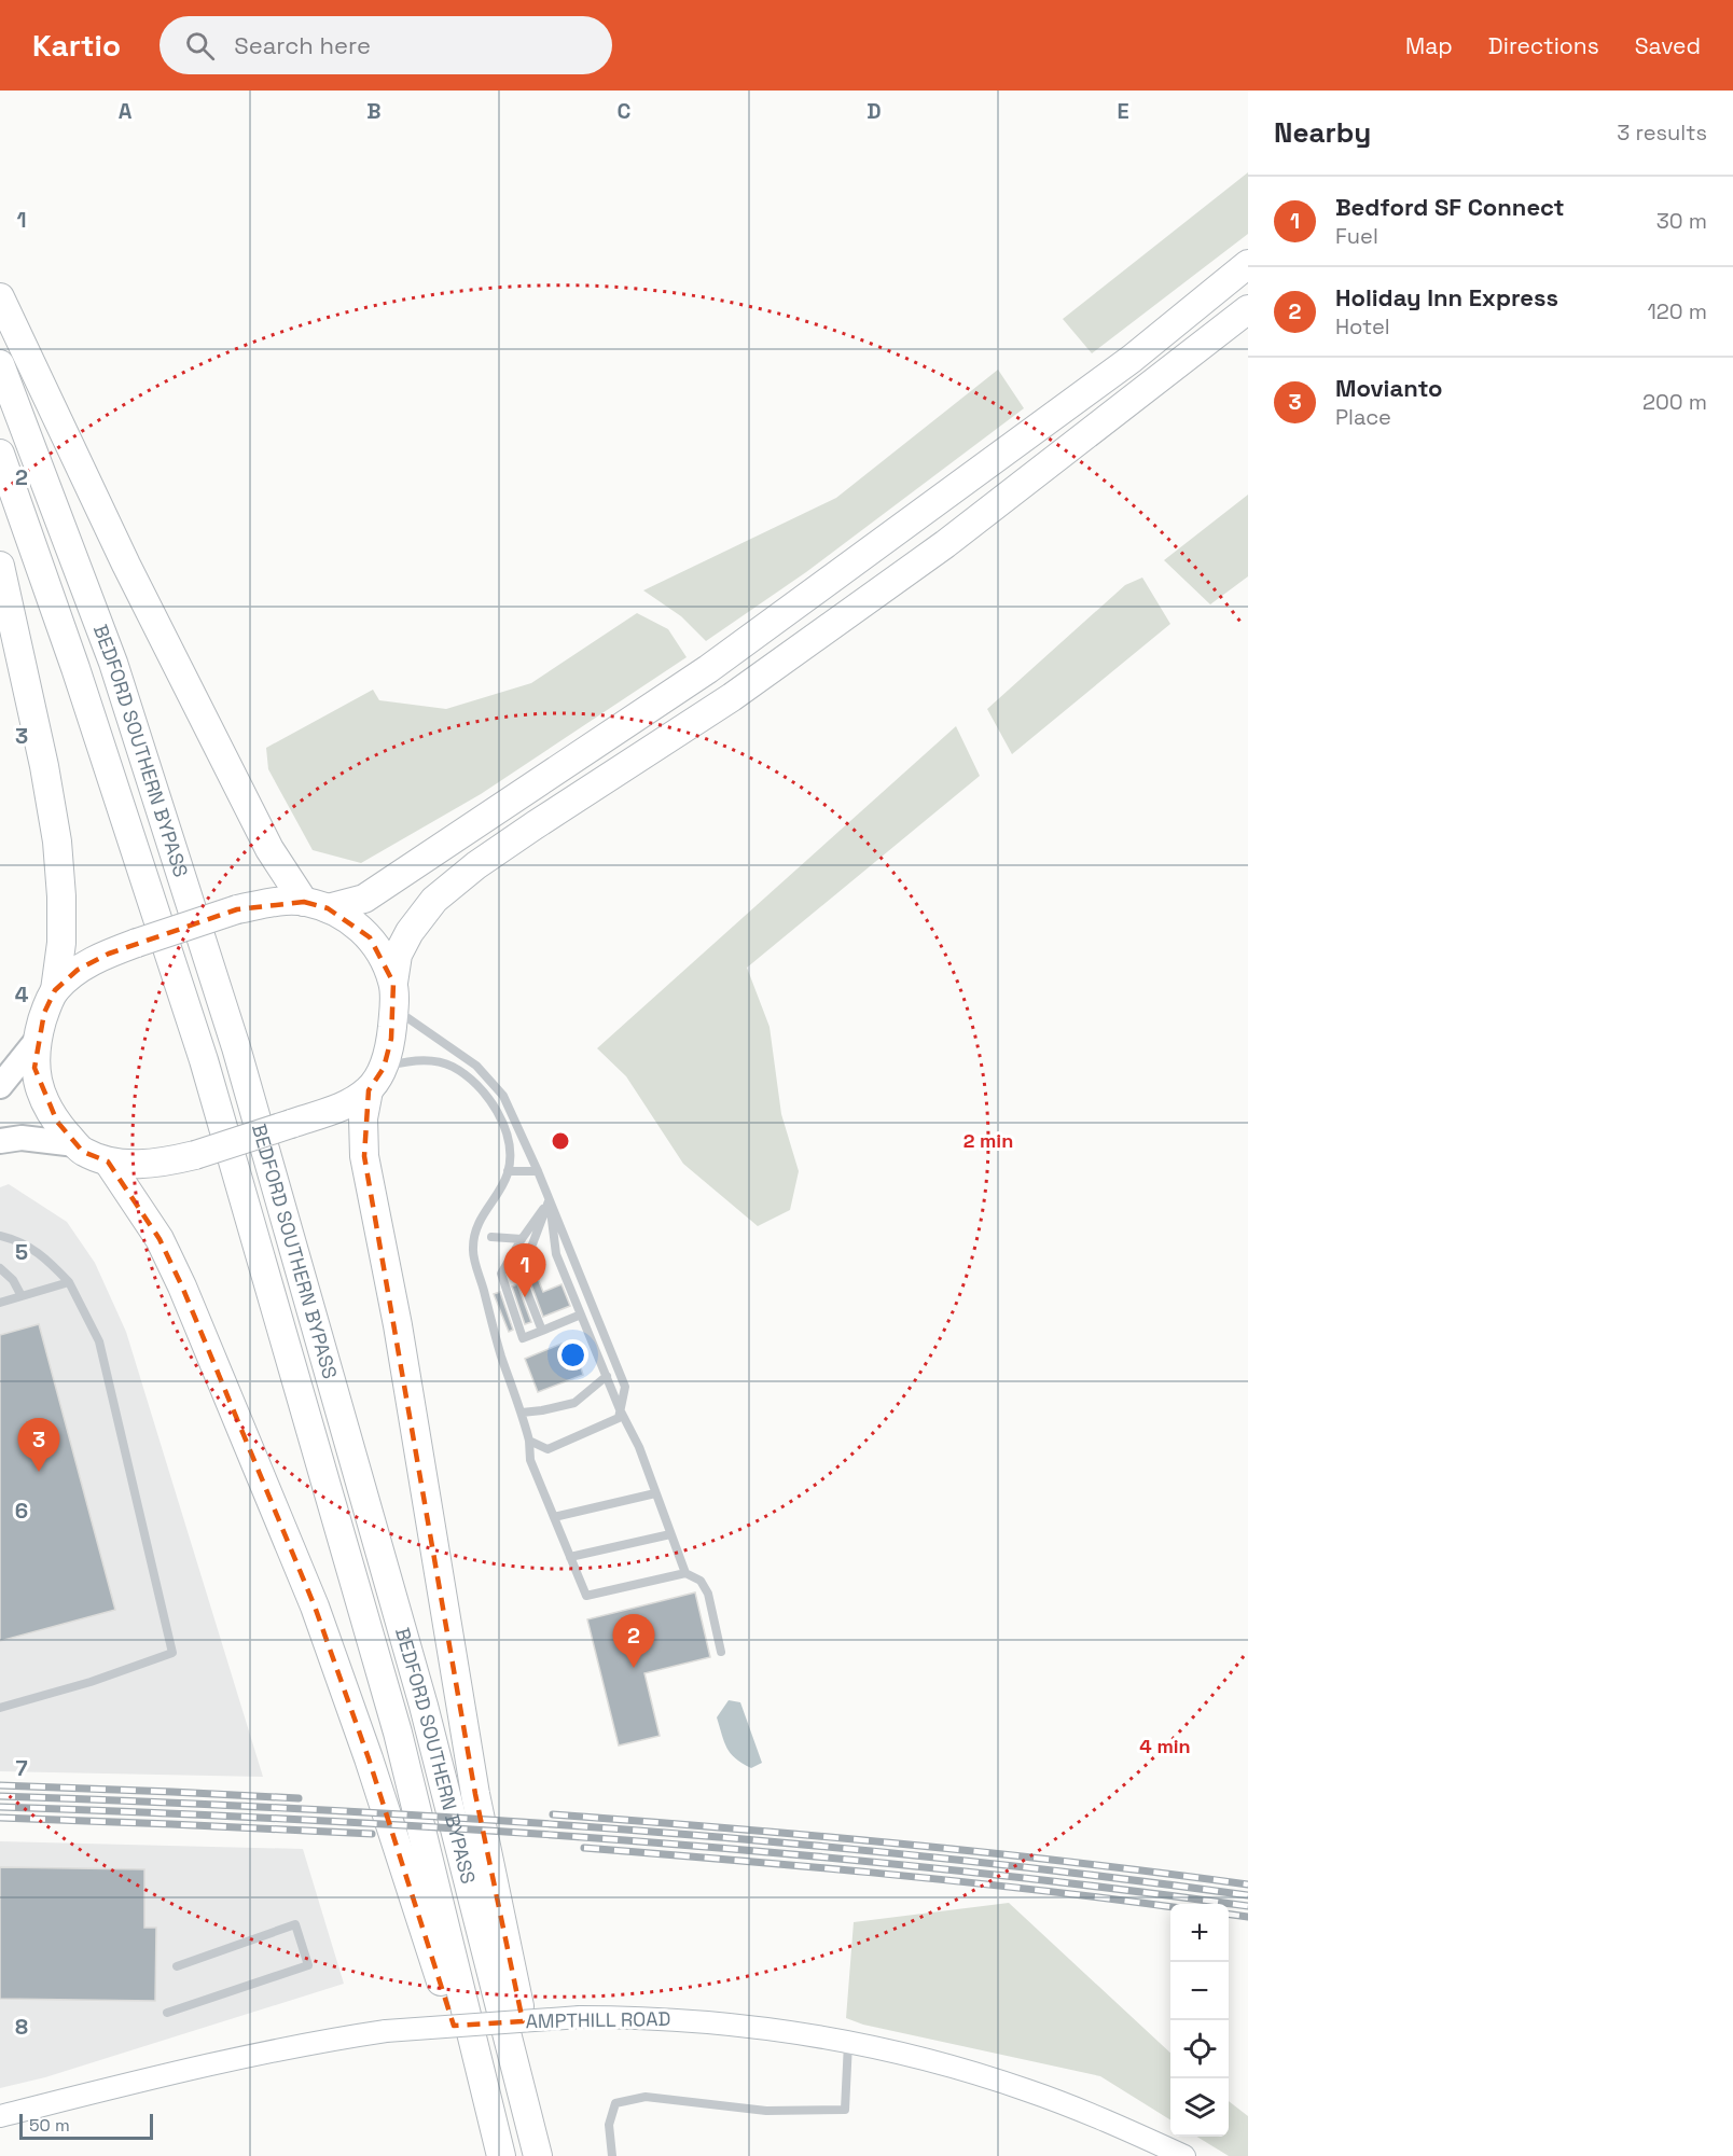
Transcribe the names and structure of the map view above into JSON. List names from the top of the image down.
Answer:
{
  "streets": {
    "highway": ["BEDFORD SOUTHERN BYPASS"],
    "main road": ["AMPTHILL ROAD"]
  },
  "scale_bar": "50 m",
  "page": {
    "header": "Kartio",
    "search": "Search here",
    "nav": ["Map", "Directions", "Saved"],
    "heading": ["Nearby", "3 results"],
    "list": [
      {
        "mark": "1",
        "name": "Bedford SF Connect",
        "note": "Fuel",
        "value": "30 m"
      },
      {
        "mark": "2",
        "name": "Holiday Inn Express",
        "note": "Hotel",
        "value": "120 m"
      },
      {
        "mark": "3",
        "name": "Movianto",
        "note": "Place",
        "value": "200 m"
      }
    ],
    "pins": ["1", "3", "2"],
    "map_buttons": ["+", "−"],
    "scale": "50 m"
  },
  "grid": {
    "columns": [
      "A",
      "B",
      "C",
      "D",
      "E"
    ],
    "rows": [
      "1",
      "2",
      "3",
      "4",
      "5",
      "6",
      "7",
      "8"
    ]
  },
  "rings": ["2 min", "4 min"]
}
